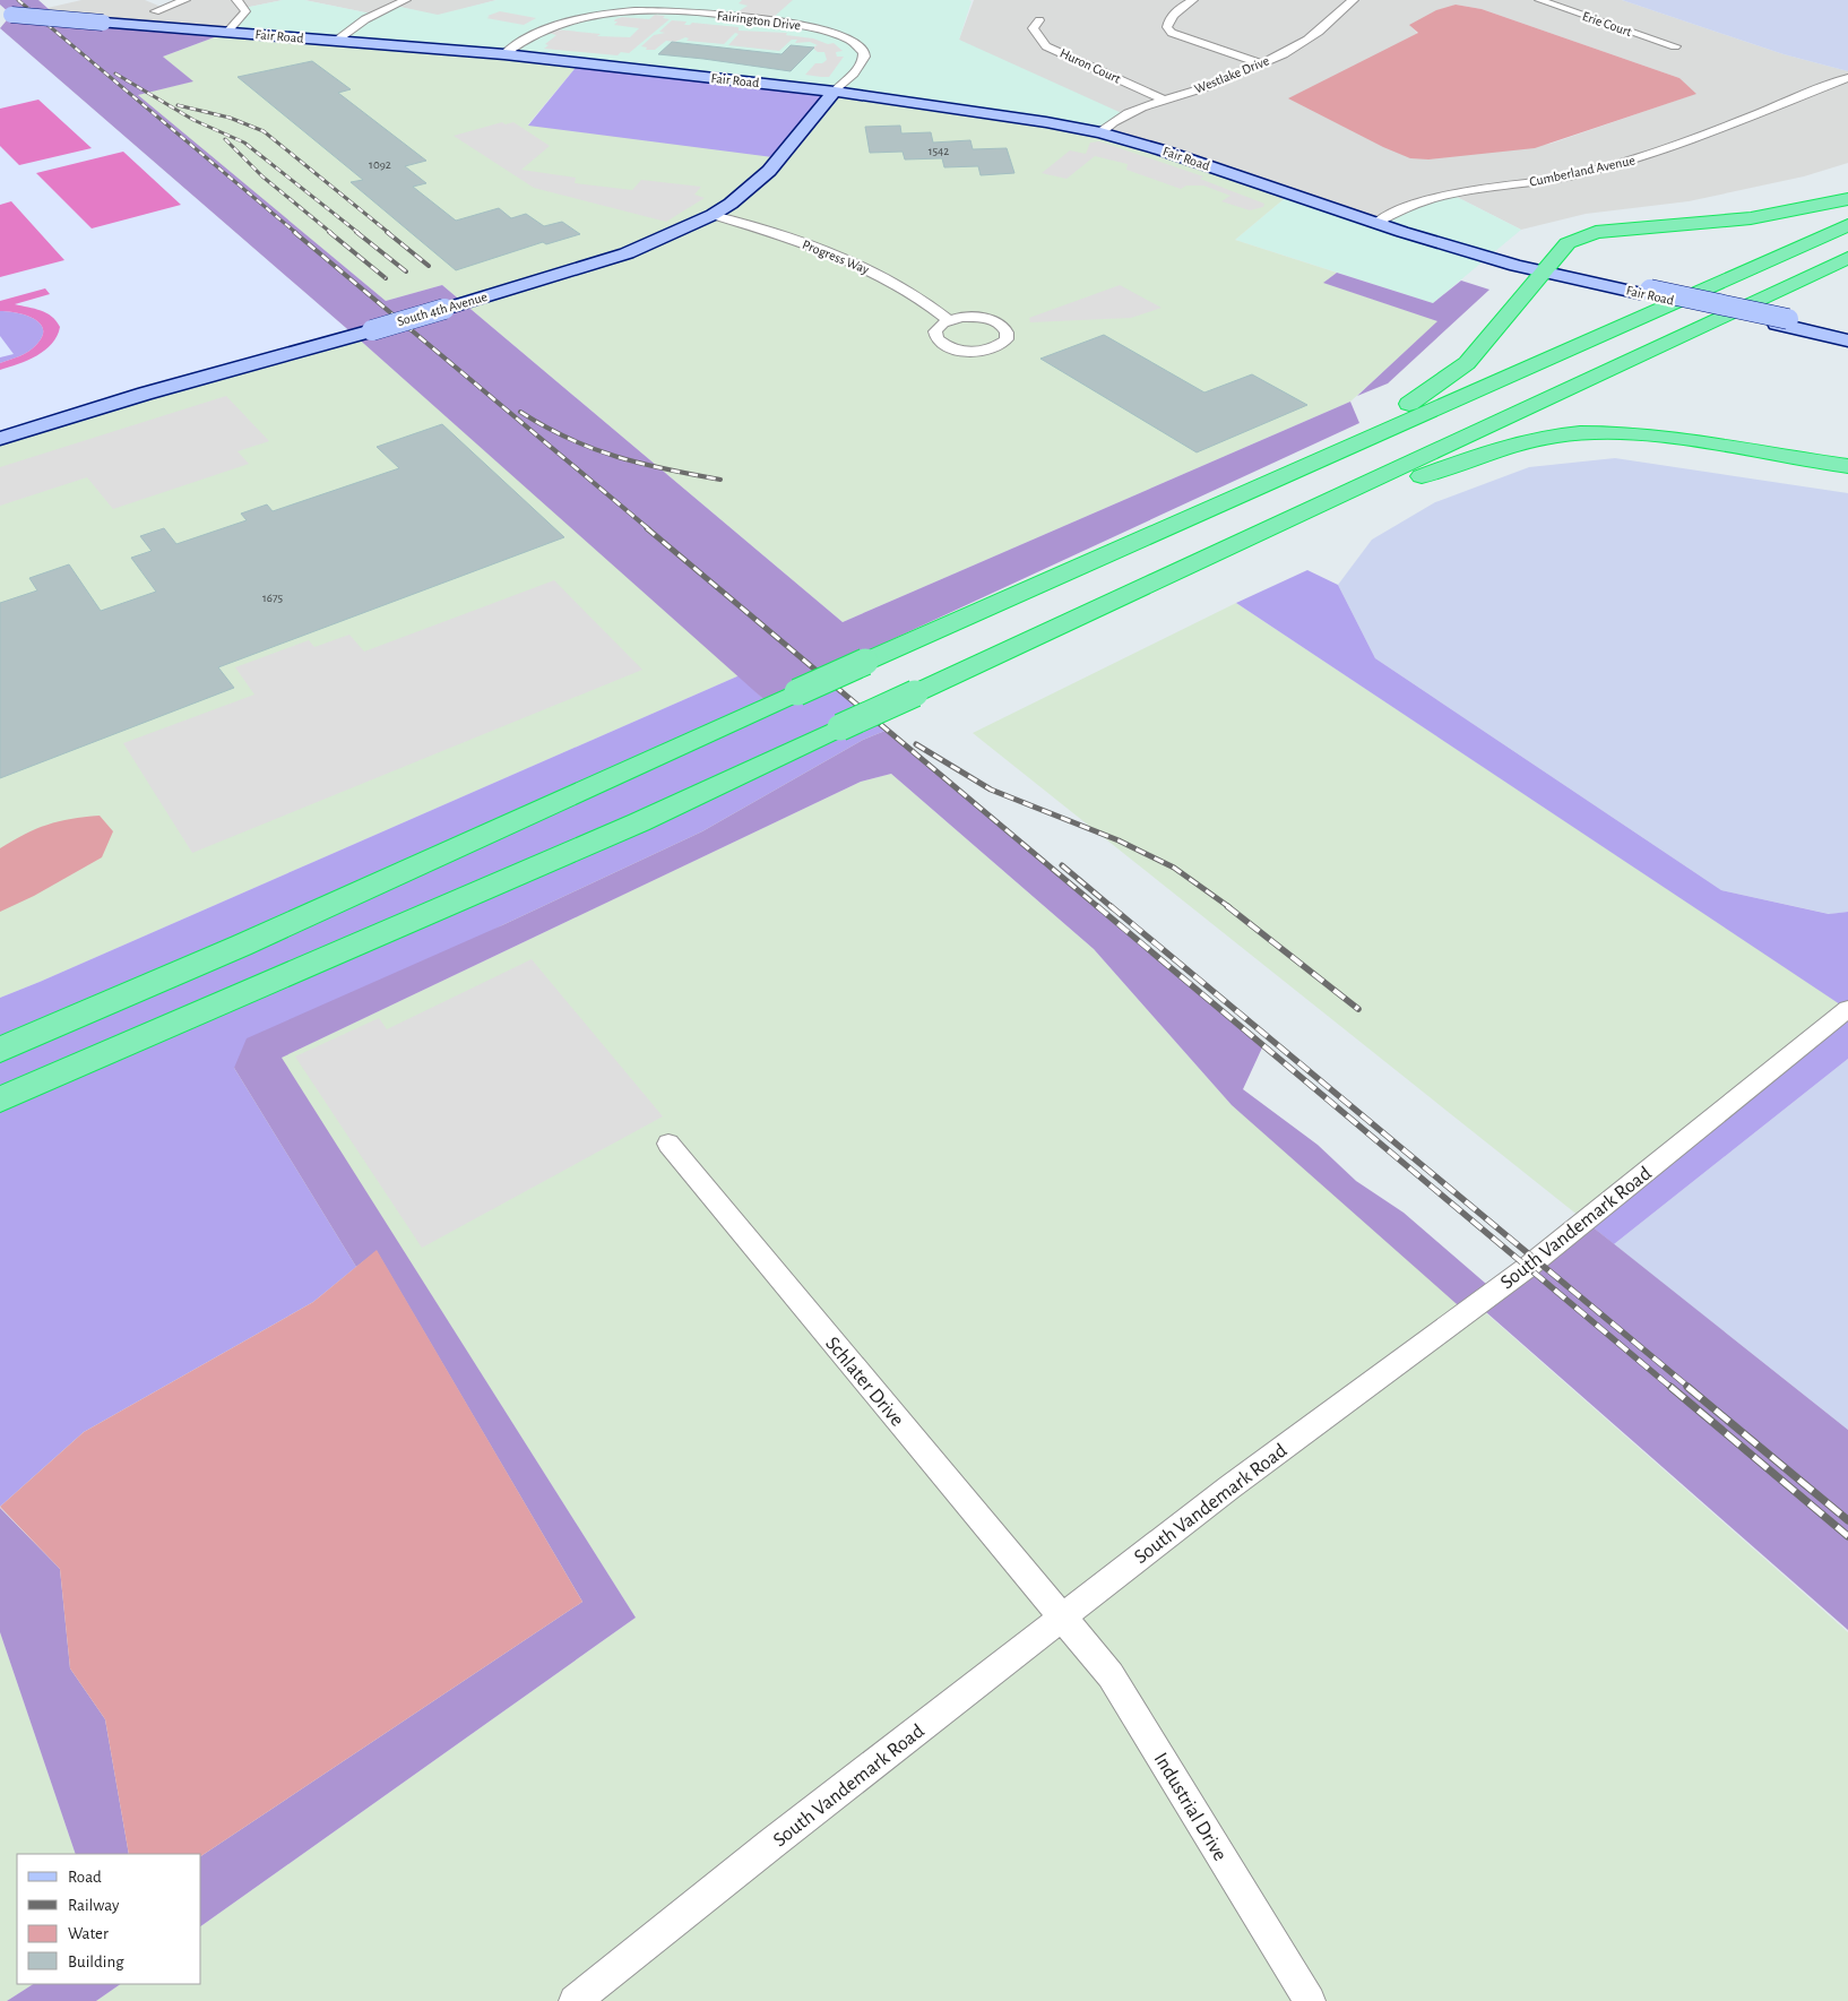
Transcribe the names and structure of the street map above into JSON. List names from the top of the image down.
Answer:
{
  "streets": {
    "main road": ["Fair Road", "South 4th Avenue"],
    "street": [
      "Fairington Drive",
      "Erie Court",
      "Huron Court",
      "Westlake Drive",
      "Cumberland Avenue",
      "Progress Way",
      "South Vandemark Road",
      "Schlater Drive",
      "Industrial Drive"
    ]
  },
  "crossings": [
    ["Fairington Drive", "Fair Road"],
    ["Fairington Drive", "South 4th Avenue"],
    ["Fair Road", "Westlake Drive"],
    ["Fair Road", "Cumberland Avenue"],
    ["Fair Road", "South 4th Avenue"],
    ["Huron Court", "Westlake Drive"],
    ["Progress Way", "South 4th Avenue"],
    ["South Vandemark Road", "Schlater Drive"],
    ["South Vandemark Road", "Industrial Drive"],
    ["Schlater Drive", "Industrial Drive"]
  ],
  "house_numbers": ["1542", "1092", "1675"],
  "legend": [
    "Road",
    "Railway",
    "Water",
    "Building"
  ]
}
